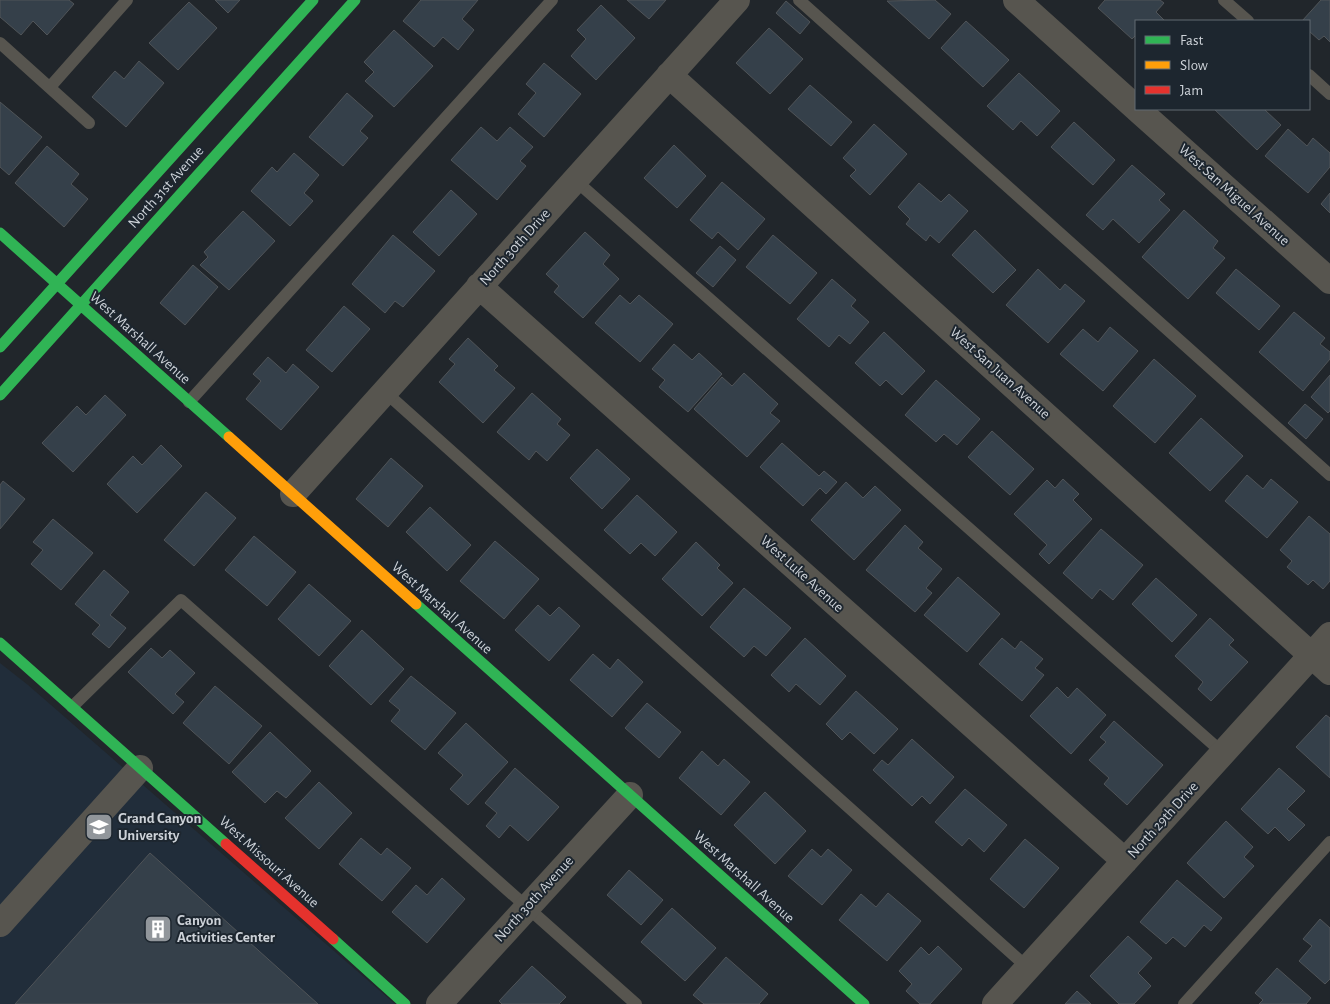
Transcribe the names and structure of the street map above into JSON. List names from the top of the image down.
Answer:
{
  "streets": {
    "street": [
      "North 31st Avenue",
      "West San Miguel Avenue",
      "North 30th Drive",
      "West Marshall Avenue",
      "West San Juan Avenue",
      "West Luke Avenue",
      "North 29th Drive",
      "West Missouri Avenue",
      "North 30th Avenue"
    ]
  },
  "crossings": [
    ["North 31st Avenue", "West Marshall Avenue"],
    ["North 30th Drive", "West Marshall Avenue"],
    ["North 30th Drive", "West San Juan Avenue"],
    ["North 30th Drive", "West Luke Avenue"],
    ["West Marshall Avenue", "North 30th Avenue"],
    ["West San Juan Avenue", "North 29th Drive"],
    ["West Luke Avenue", "North 29th Drive"]
  ],
  "places": {
    "school or university": ["Grand Canyon University"],
    "building": ["Canyon Activities Center"]
  },
  "legend": ["Fast", "Slow", "Jam"]
}
